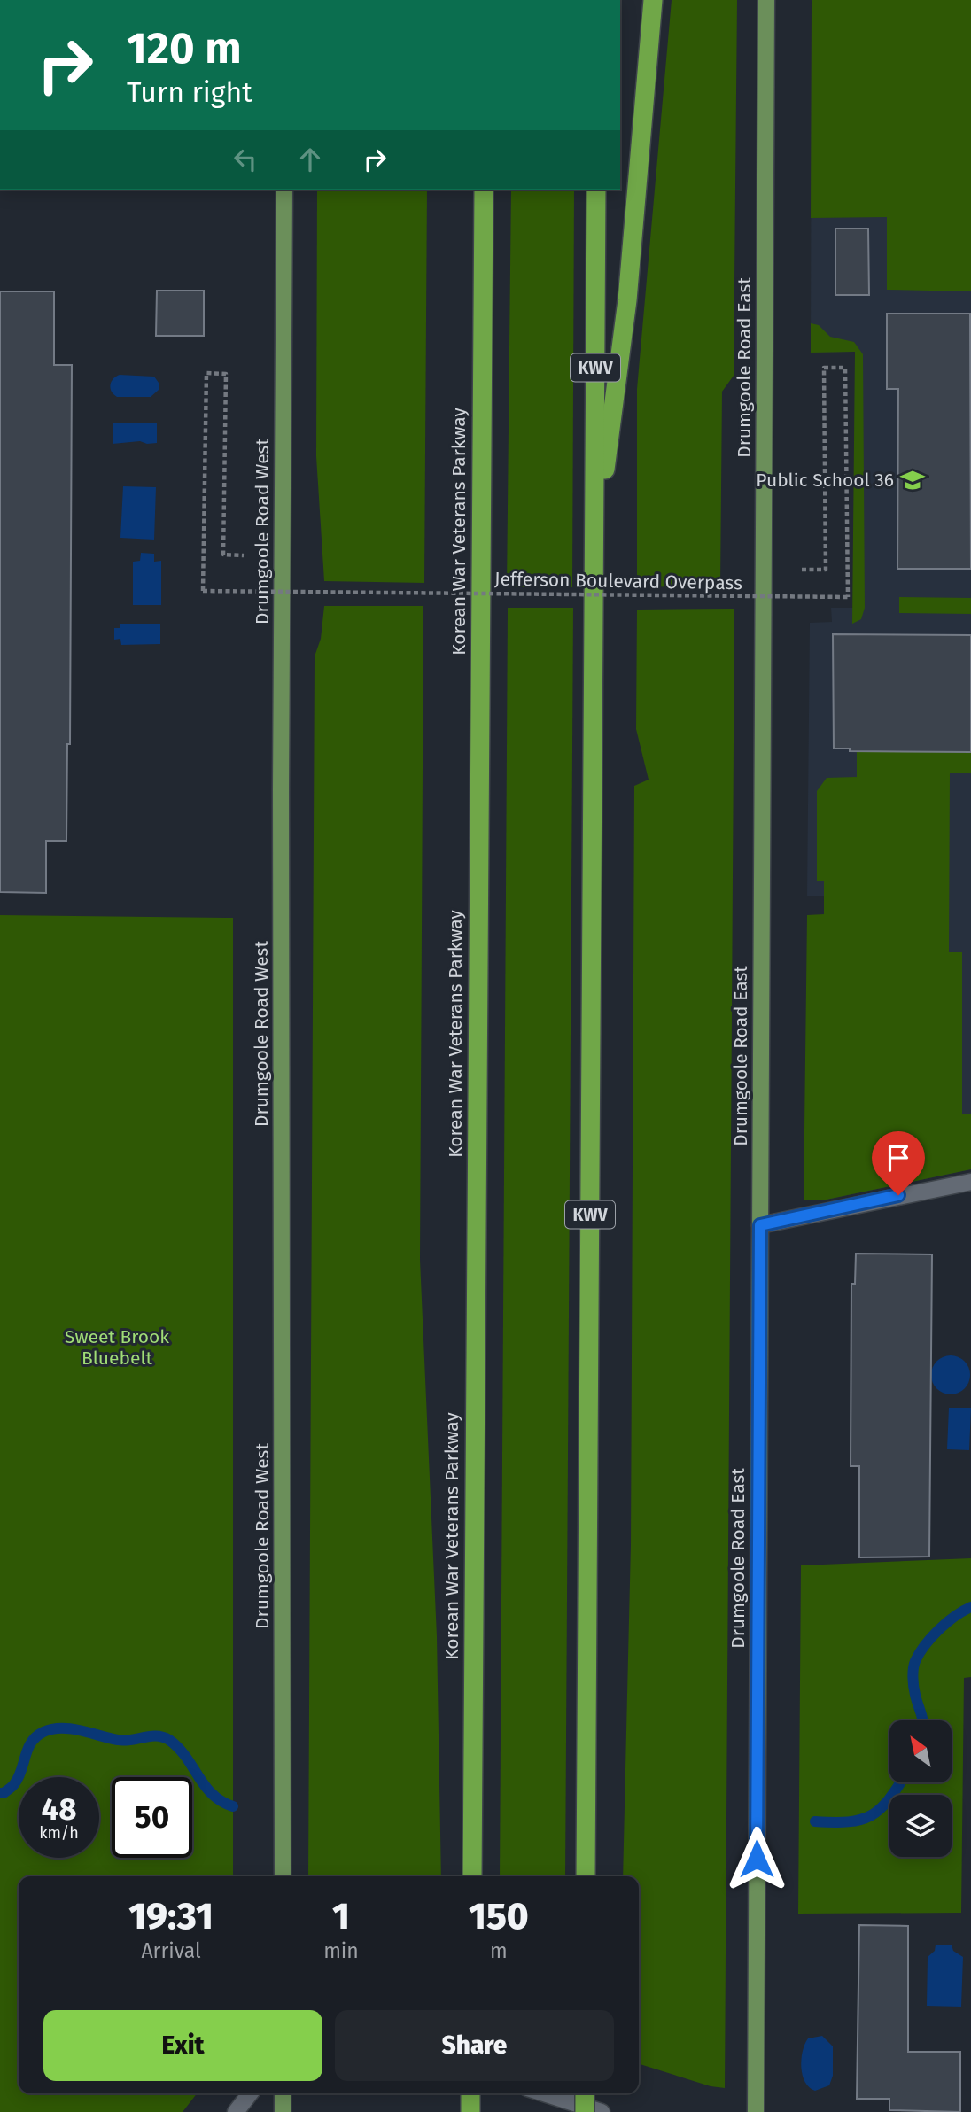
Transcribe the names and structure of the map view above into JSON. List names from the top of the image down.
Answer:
{
  "streets": {
    "highway": ["KWV", "Korean War Veterans Parkway"],
    "main road": ["Drumgoole Road East", "Drumgoole Road West"],
    "path": ["Jefferson Boulevard Overpass"]
  },
  "parks": ["Sweet Brook Bluebelt"],
  "places": {
    "school or university": ["Public School 36"]
  },
  "north": "top left",
  "page": {
    "turn": ["120 m", "Turn right"],
    "speed": "48 km/h",
    "limit": "50",
    "eta": [
      "19:31",
      "Arrival",
      "1",
      "min",
      "150",
      "m"
    ],
    "buttons": ["Exit", "Share"]
  }
}
